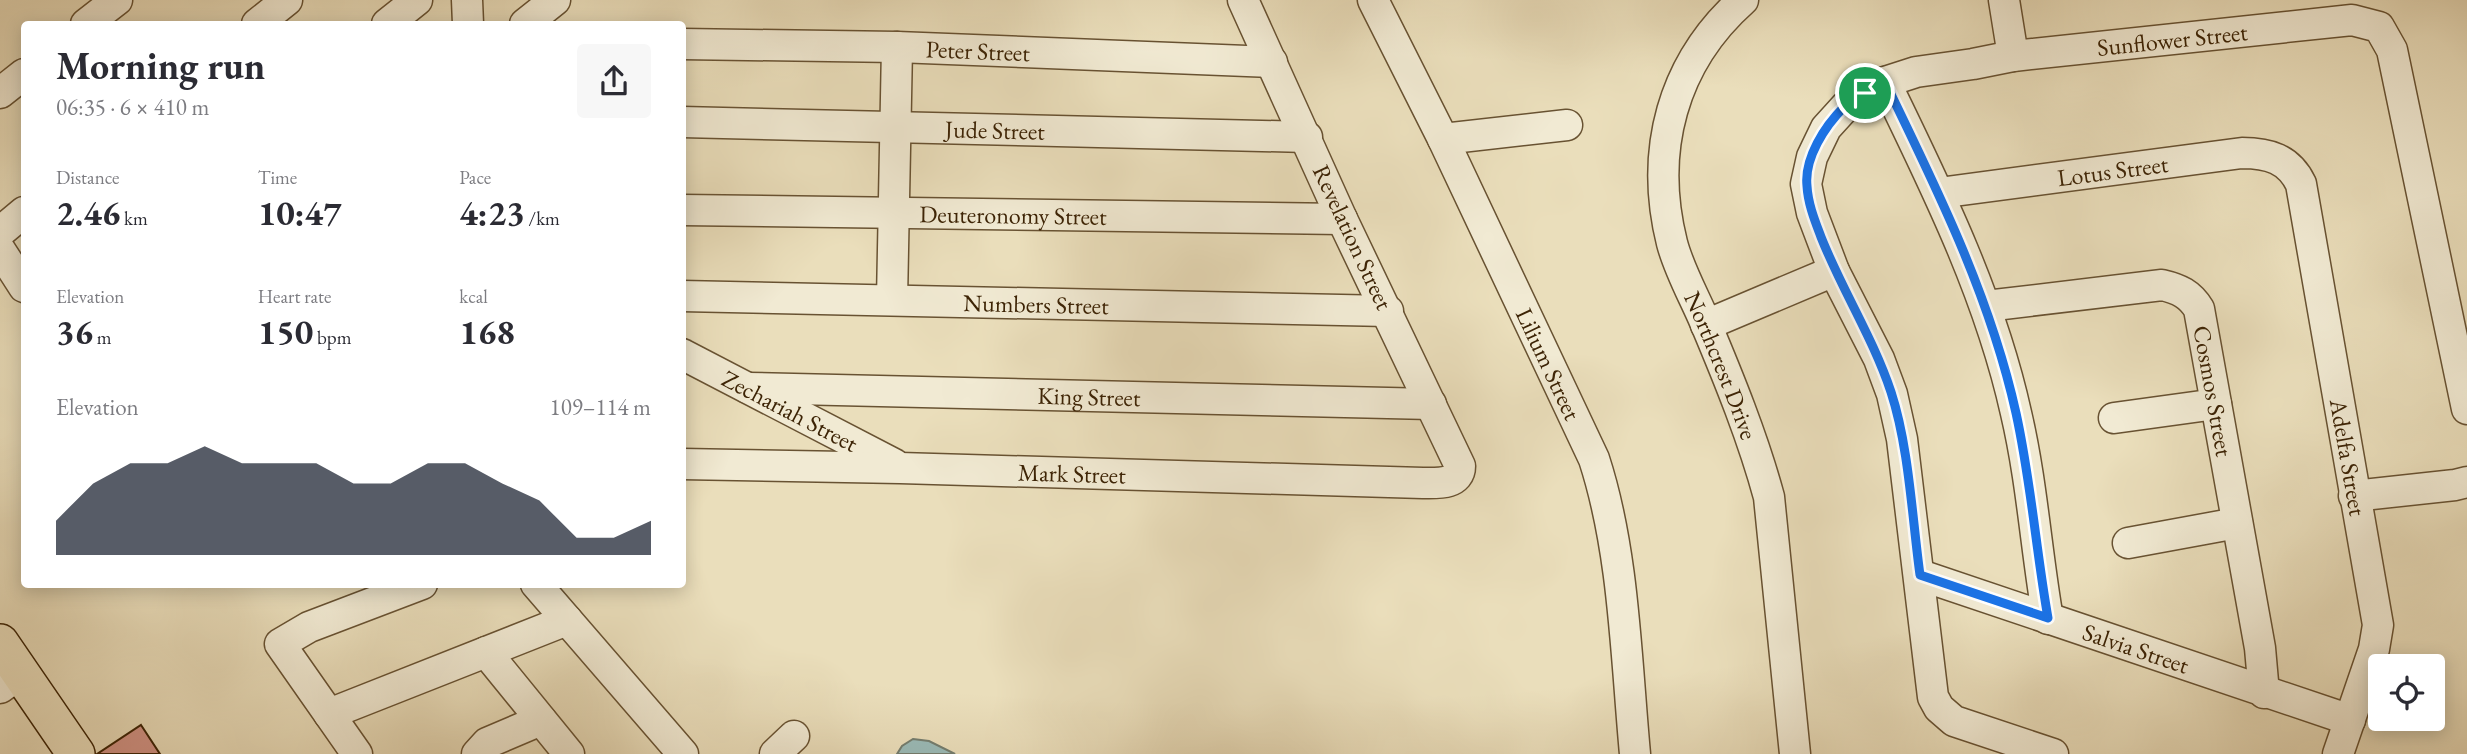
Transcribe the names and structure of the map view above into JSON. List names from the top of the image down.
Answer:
{
  "streets": {
    "street": [
      "Sunflower Street",
      "Peter Street",
      "Jude Street",
      "Lotus Street",
      "Deuteronomy Street",
      "Revelation Street",
      "Numbers Street",
      "Lilium Street",
      "Northcrest Drive",
      "Cosmos Street",
      "King Street",
      "Zechariah Street",
      "Adelfa Street",
      "Mark Street",
      "Salvia Street"
    ]
  },
  "crossings": [
    ["Sunflower Street", "Salvia Street"],
    ["Peter Street", "Revelation Street"],
    ["Jude Street", "Revelation Street"],
    ["Lotus Street", "Adelfa Street"],
    ["Deuteronomy Street", "Revelation Street"],
    ["Revelation Street", "Numbers Street"],
    ["Revelation Street", "King Street"],
    ["Revelation Street", "Mark Street"],
    ["Cosmos Street", "Salvia Street"],
    ["King Street", "Zechariah Street"],
    ["Zechariah Street", "Mark Street"],
    ["Adelfa Street", "Salvia Street"]
  ],
  "page": {
    "heading": ["Morning run", "06:35 · 6 × 410 m"],
    "stats": [
      ["Distance", "2.46 km"],
      ["Time", "10:47"],
      ["Pace", "4:23 /km"],
      ["Elevation", "36 m"],
      ["Heart rate", "150 bpm"],
      ["kcal", "168"]
    ],
    "chart": ["Elevation", "109–114 m"]
  }
}
